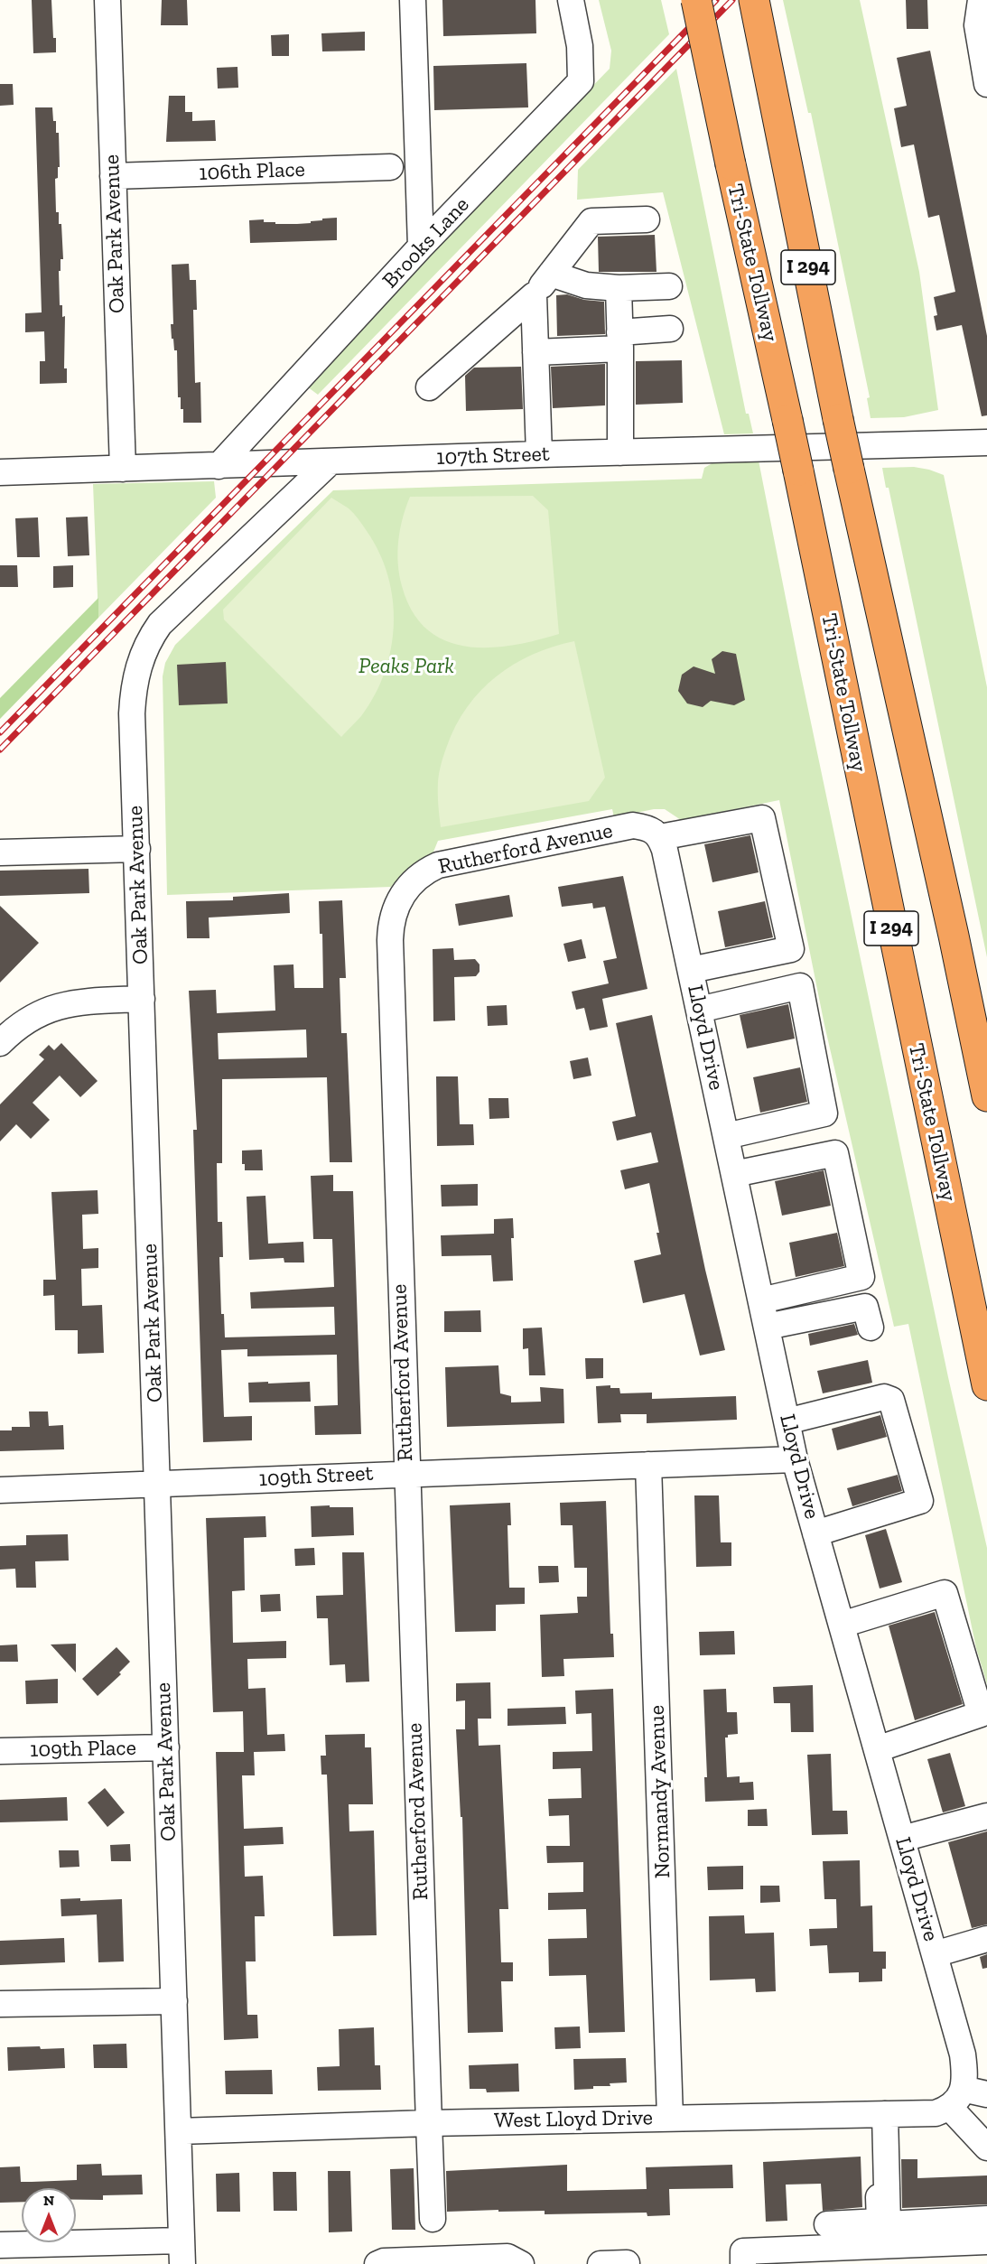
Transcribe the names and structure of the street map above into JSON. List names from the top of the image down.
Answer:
{
  "streets": {
    "highway": ["Tri-State Tollway", "I 294"],
    "street": [
      "106th Place",
      "Oak Park Avenue",
      "Brooks Lane",
      "107th Street",
      "Rutherford Avenue",
      "Lloyd Drive",
      "109th Street",
      "109th Place",
      "Normandy Avenue",
      "West Lloyd Drive"
    ]
  },
  "crossings": [
    ["106th Place", "Oak Park Avenue"],
    ["Oak Park Avenue", "107th Street"],
    ["Oak Park Avenue", "109th Street"],
    ["Oak Park Avenue", "109th Place"],
    ["Oak Park Avenue", "West Lloyd Drive"],
    ["Brooks Lane", "107th Street"],
    ["Rutherford Avenue", "Lloyd Drive"],
    ["Rutherford Avenue", "109th Street"],
    ["Rutherford Avenue", "West Lloyd Drive"],
    ["Lloyd Drive", "109th Street"],
    ["Lloyd Drive", "West Lloyd Drive"],
    ["109th Street", "Normandy Avenue"],
    ["Normandy Avenue", "West Lloyd Drive"]
  ],
  "parks": ["Peaks Park"],
  "north": "top"
}
